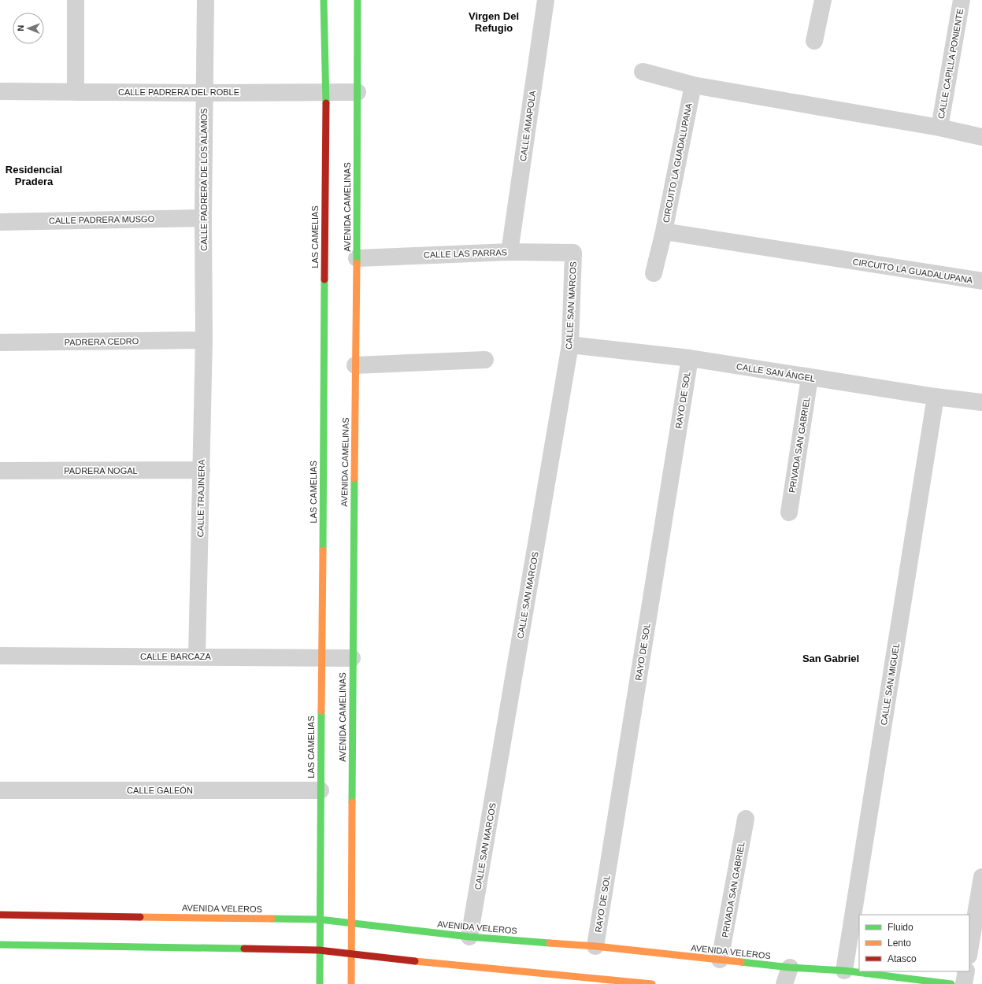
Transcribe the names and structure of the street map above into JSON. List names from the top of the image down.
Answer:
{
  "streets": {
    "street": [
      "CALLE CAPILLA PONIENTE",
      "CALLE PADRERA DEL ROBLE",
      "CALLE AMAPOLA",
      "CIRCUITO LA GUADALUPANA",
      "CALLE PADRERA DE LOS ALAMOS",
      "AVENIDA CAMELINAS",
      "CALLE PADRERA MUSGO",
      "LAS CAMELIAS",
      "CALLE LAS PARRAS",
      "CALLE SAN MARCOS",
      "PADRERA CEDRO",
      "CALLE SAN ÁNGEL",
      "RAYO DE SOL",
      "PRIVADA SAN GABRIEL",
      "PADRERA NOGAL",
      "CALLE TRAJINERA",
      "CALLE BARCAZA",
      "CALLE SAN MIGUEL",
      "CALLE GALEÓN",
      "AVENIDA VELEROS"
    ]
  },
  "crossings": [
    ["CALLE PADRERA DEL ROBLE", "CALLE PADRERA DE LOS ALAMOS"],
    ["CALLE PADRERA DEL ROBLE", "AVENIDA CAMELINAS"],
    ["CALLE PADRERA DEL ROBLE", "LAS CAMELIAS"],
    ["CALLE AMAPOLA", "CALLE LAS PARRAS"],
    ["CALLE PADRERA DE LOS ALAMOS", "CALLE PADRERA MUSGO"],
    ["CALLE PADRERA DE LOS ALAMOS", "PADRERA CEDRO"],
    ["CALLE PADRERA DE LOS ALAMOS", "CALLE TRAJINERA"],
    ["AVENIDA CAMELINAS", "CALLE LAS PARRAS"],
    ["AVENIDA CAMELINAS", "CALLE BARCAZA"],
    ["AVENIDA CAMELINAS", "AVENIDA VELEROS"],
    ["LAS CAMELIAS", "CALLE BARCAZA"],
    ["LAS CAMELIAS", "CALLE GALEÓN"],
    ["LAS CAMELIAS", "AVENIDA VELEROS"],
    ["CALLE LAS PARRAS", "CALLE SAN MARCOS"],
    ["CALLE SAN MARCOS", "CALLE SAN ÁNGEL"],
    ["CALLE SAN MARCOS", "AVENIDA VELEROS"],
    ["PADRERA CEDRO", "CALLE TRAJINERA"],
    ["CALLE SAN ÁNGEL", "RAYO DE SOL"],
    ["CALLE SAN ÁNGEL", "PRIVADA SAN GABRIEL"],
    ["CALLE SAN ÁNGEL", "CALLE SAN MIGUEL"],
    ["RAYO DE SOL", "AVENIDA VELEROS"],
    ["PRIVADA SAN GABRIEL", "AVENIDA VELEROS"],
    ["PADRERA NOGAL", "CALLE TRAJINERA"],
    ["CALLE TRAJINERA", "CALLE BARCAZA"],
    ["CALLE SAN MIGUEL", "AVENIDA VELEROS"]
  ],
  "districts": ["Virgen Del Refugio", "Residencial Pradera", "San Gabriel"],
  "legend": ["Fluido", "Lento", "Atasco"],
  "north": "left"
}
